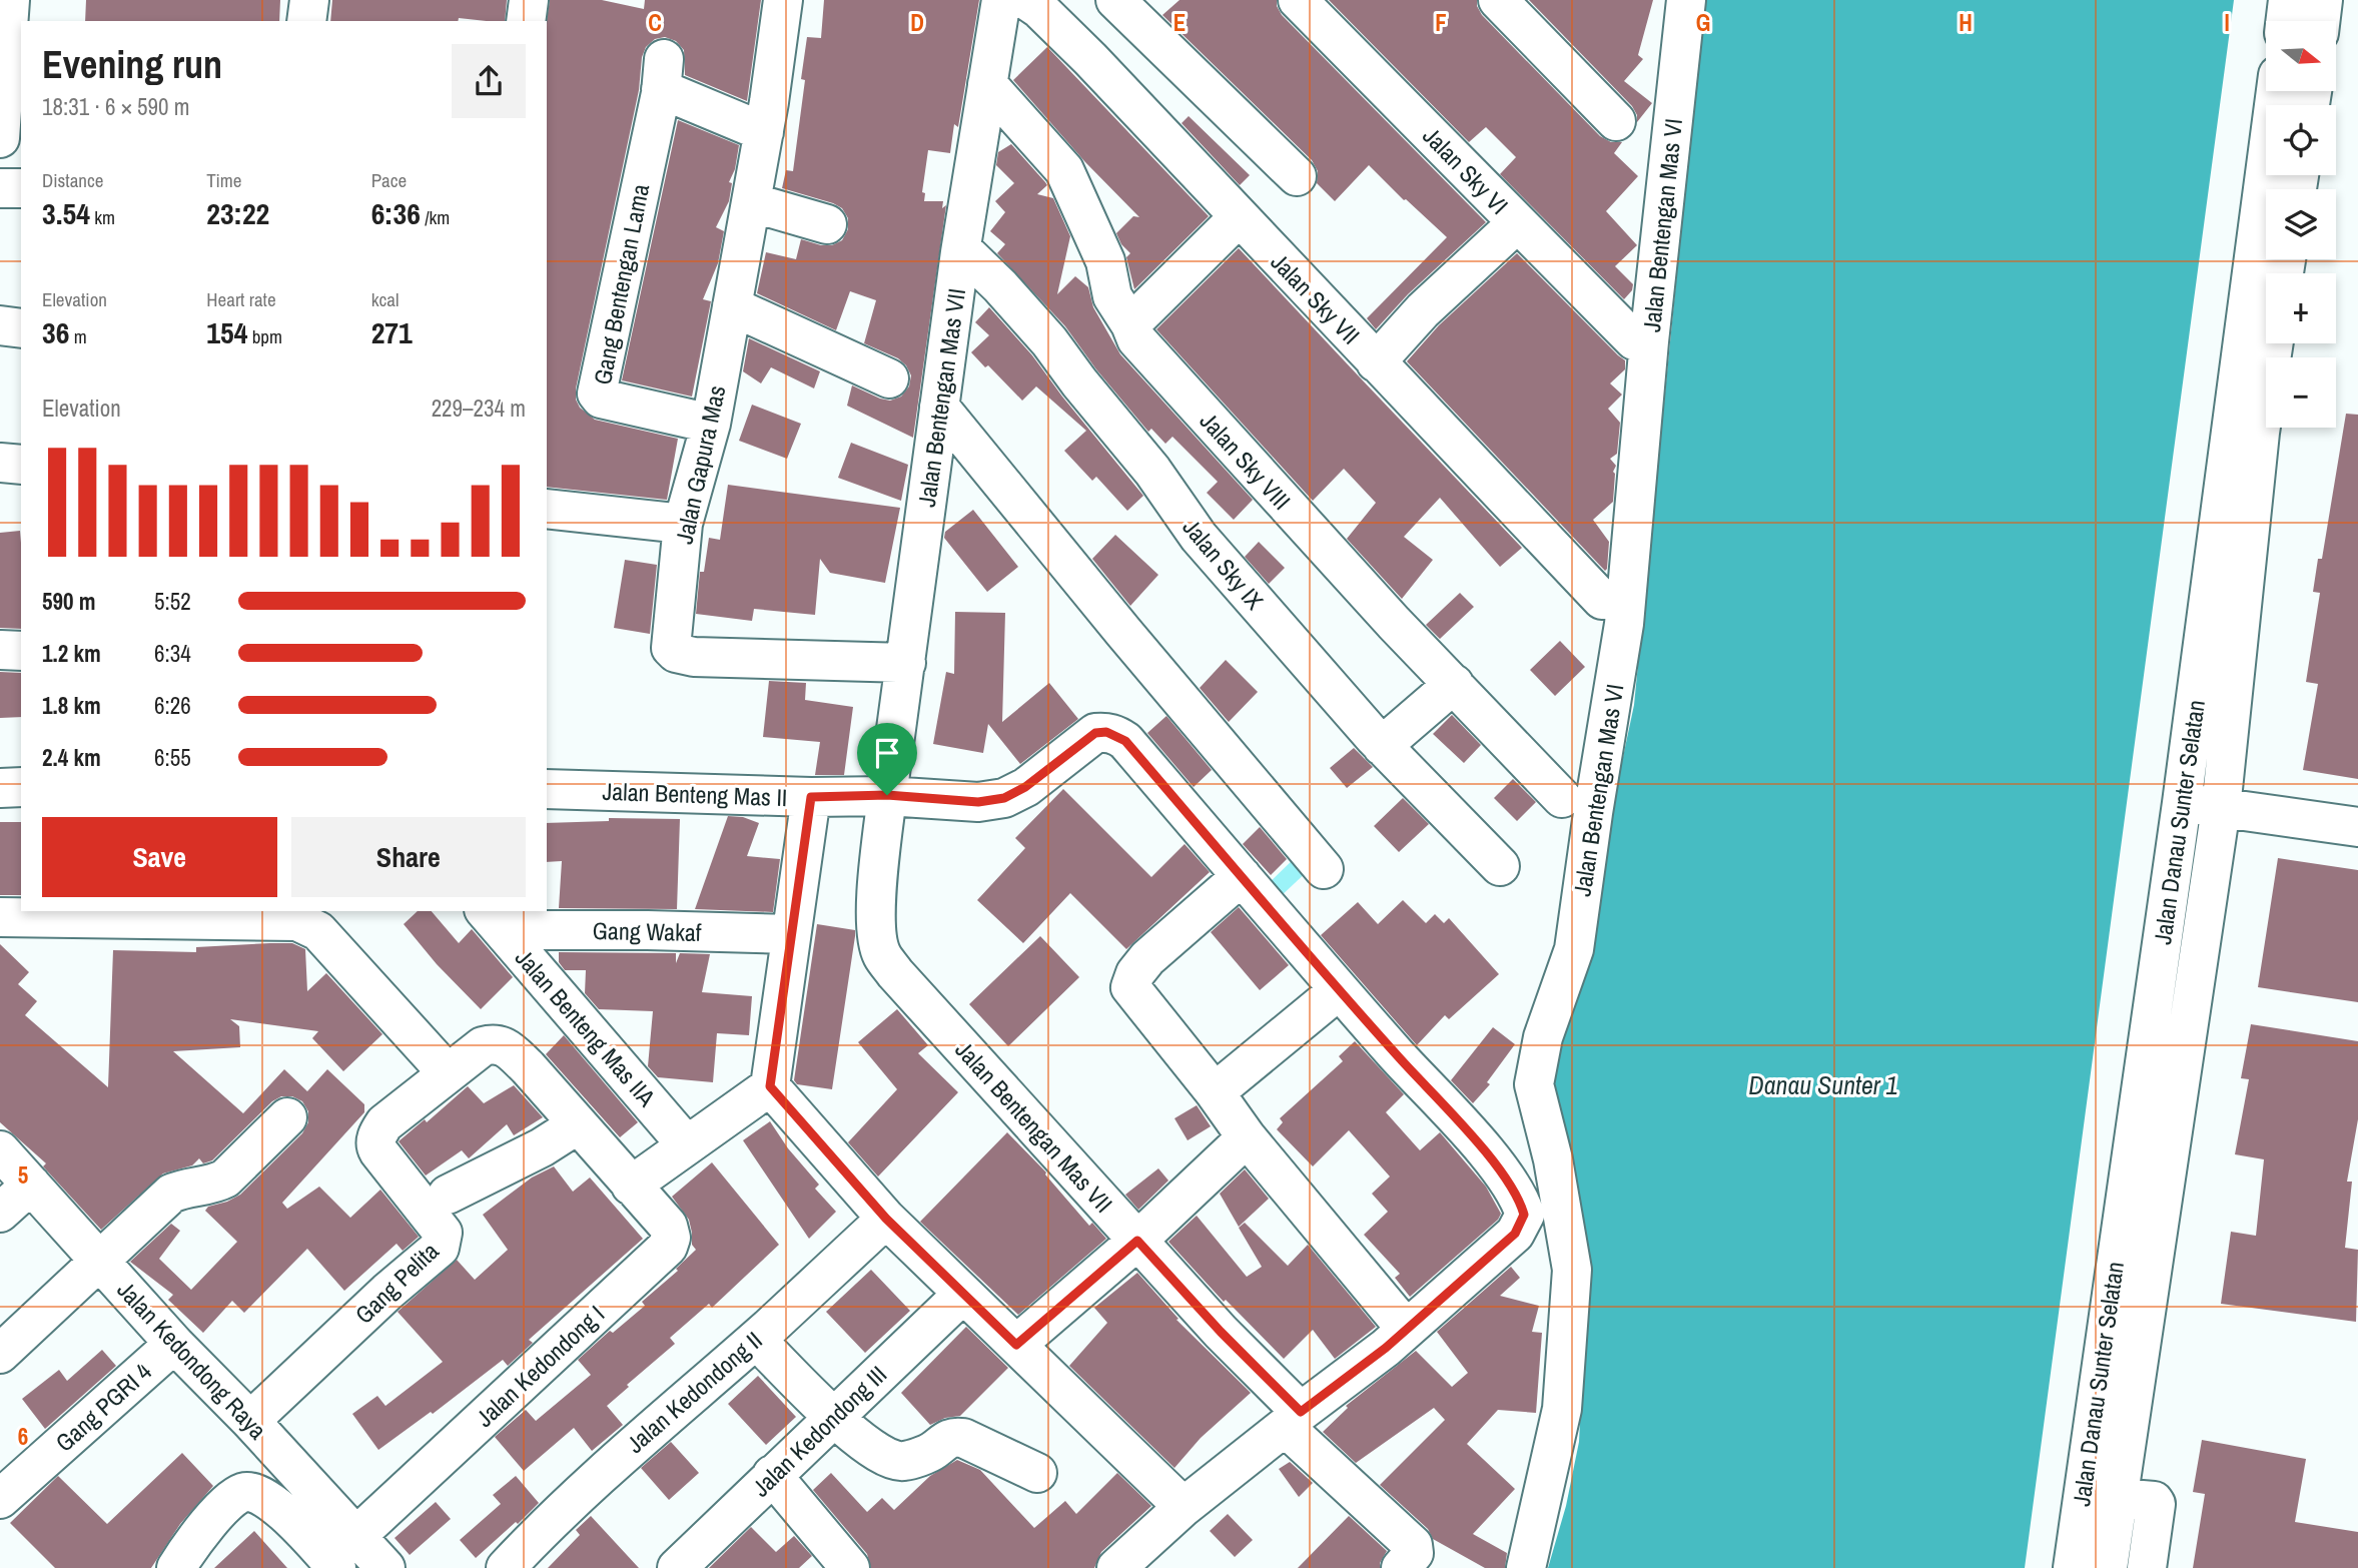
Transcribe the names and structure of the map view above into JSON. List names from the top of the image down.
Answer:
{
  "streets": {
    "street": [
      "Jalan Sky VI",
      "Jalan Bentengan Mas VI",
      "Gang Bentengan Lama",
      "Jalan Sky VII",
      "Jalan Bentengan Mas VII",
      "Jalan Sky VIII",
      "Jalan Gapura Mas",
      "Jalan Sky IX",
      "Jalan Benteng Mas II",
      "Jalan Danau Sunter Selatan",
      "Gang Wakaf",
      "Jalan Benteng Mas IIA",
      "Gang Pelita",
      "Jalan Kedondong Raya",
      "Jalan Kedondong I",
      "Jalan Kedondong II",
      "Gang PGRI 4",
      "Jalan Kedondong III"
    ]
  },
  "crossings": [
    ["Gang Bentengan Lama", "Jalan Gapura Mas"],
    ["Jalan Bentengan Mas VII", "Jalan Sky VIII"],
    ["Jalan Bentengan Mas VII", "Jalan Gapura Mas"],
    ["Jalan Bentengan Mas VII", "Jalan Sky IX"],
    ["Jalan Bentengan Mas VII", "Jalan Benteng Mas II"],
    ["Gang Wakaf", "Jalan Benteng Mas IIA"],
    ["Gang Pelita", "Jalan Kedondong Raya"],
    ["Gang Pelita", "Jalan Kedondong I"],
    ["Jalan Kedondong Raya", "Jalan Kedondong I"],
    ["Jalan Kedondong Raya", "Gang PGRI 4"]
  ],
  "water": ["Danau Sunter 1"],
  "north": "right",
  "page": {
    "map_buttons": ["+", "−"],
    "heading": ["Evening run", "18:31 · 6 × 590 m"],
    "stats": [
      ["Distance", "3.54 km"],
      ["Time", "23:22"],
      ["Pace", "6:36 /km"],
      ["Elevation", "36 m"],
      ["Heart rate", "154 bpm"],
      ["kcal", "271"]
    ],
    "chart": ["Elevation", "229–234 m"],
    "list": [
      {
        "name": "590 m",
        "note": "5:52"
      },
      {
        "name": "1.2 km",
        "note": "6:34"
      },
      {
        "name": "1.8 km",
        "note": "6:26"
      },
      {
        "name": "2.4 km",
        "note": "6:55"
      }
    ],
    "buttons": ["Save", "Share"]
  },
  "grid": {
    "columns": [
      "C",
      "D",
      "E",
      "F",
      "G",
      "H",
      "I"
    ],
    "rows": ["5", "6"]
  }
}
